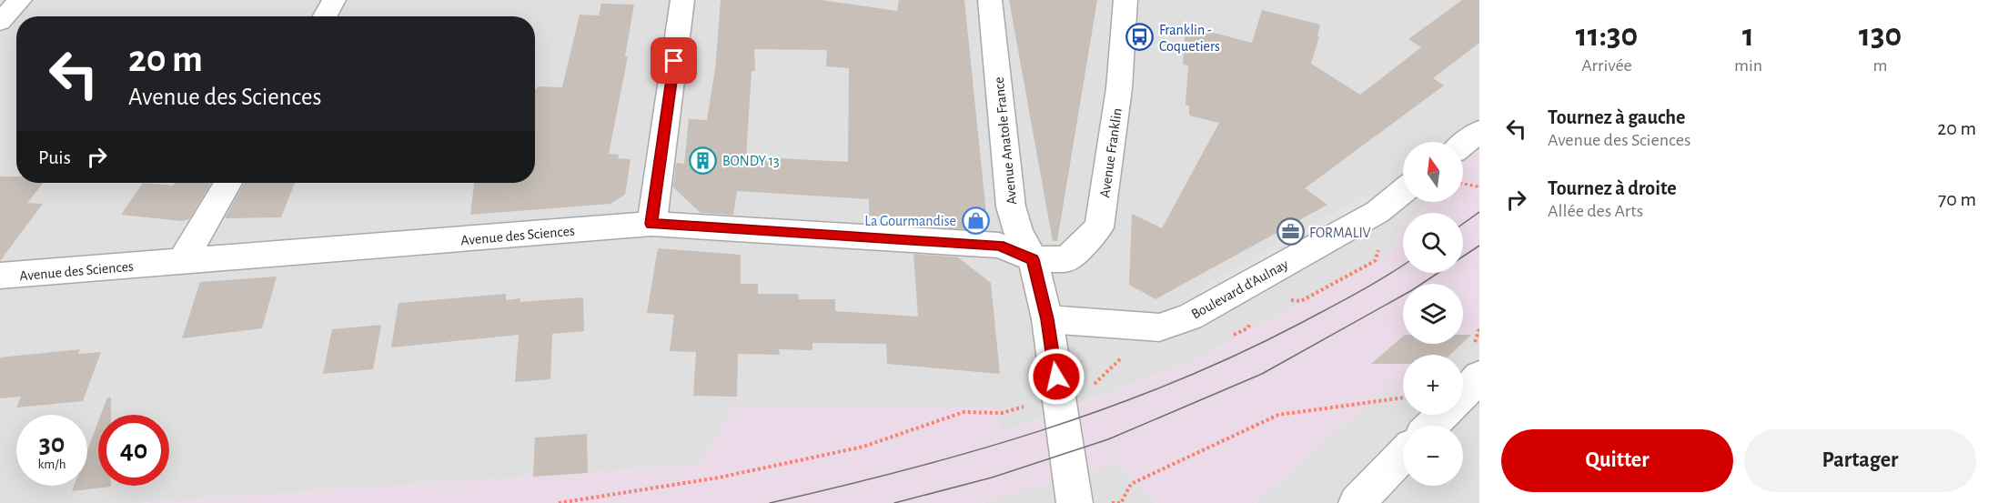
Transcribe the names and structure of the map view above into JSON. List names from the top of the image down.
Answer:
{
  "streets": {
    "street": [
      "Avenue Anatole France",
      "Avenue Franklin",
      "Avenue des Sciences",
      "Boulevard d'Aulnay"
    ]
  },
  "crossings": [
    ["Avenue Anatole France", "Avenue Franklin"],
    ["Avenue Anatole France", "Avenue des Sciences"],
    ["Avenue Anatole France", "Boulevard d'Aulnay"],
    ["Avenue Franklin", "Avenue des Sciences"]
  ],
  "places": {
    "bus stop": ["Franklin - Coquetiers"],
    "building": ["BONDY 13"],
    "shop": ["La Gourmandise"],
    "office": ["FORMALIV"]
  },
  "north": "top",
  "page": {
    "eta": [
      "11:30",
      "Arrivée",
      "1",
      "min",
      "130",
      "m"
    ],
    "turn": ["20 m", "Avenue des Sciences"],
    "list": [
      {
        "name": "Tournez à gauche",
        "note": "Avenue des Sciences",
        "value": "20 m"
      },
      {
        "name": "Tournez à droite",
        "note": "Allée des Arts",
        "value": "70 m"
      }
    ],
    "then": "Puis",
    "map_buttons": ["+", "−"],
    "speed": "30 km/h",
    "limit": "40",
    "buttons": ["Quitter", "Partager"]
  }
}
